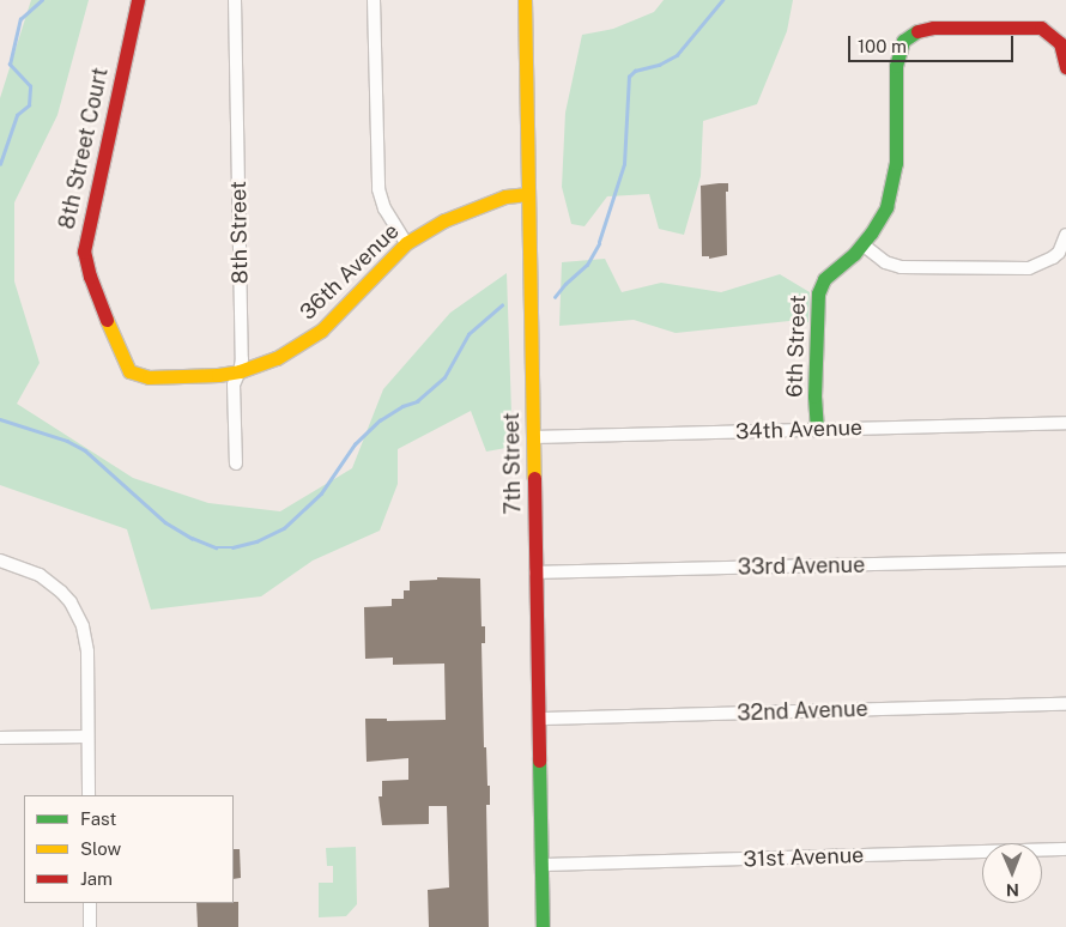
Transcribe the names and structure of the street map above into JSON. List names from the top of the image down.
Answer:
{
  "streets": {
    "street": [
      "8th Street Court",
      "8th Street",
      "36th Avenue",
      "6th Street",
      "34th Avenue",
      "7th Street",
      "33rd Avenue",
      "32nd Avenue",
      "31st Avenue"
    ]
  },
  "crossings": [
    ["8th Street Court", "36th Avenue"],
    ["8th Street", "36th Avenue"],
    ["36th Avenue", "7th Street"],
    ["6th Street", "34th Avenue"],
    ["34th Avenue", "7th Street"],
    ["7th Street", "33rd Avenue"],
    ["7th Street", "32nd Avenue"],
    ["7th Street", "31st Avenue"]
  ],
  "legend": ["Fast", "Slow", "Jam"],
  "scale_bar": "100 m",
  "north": "bottom"
}
